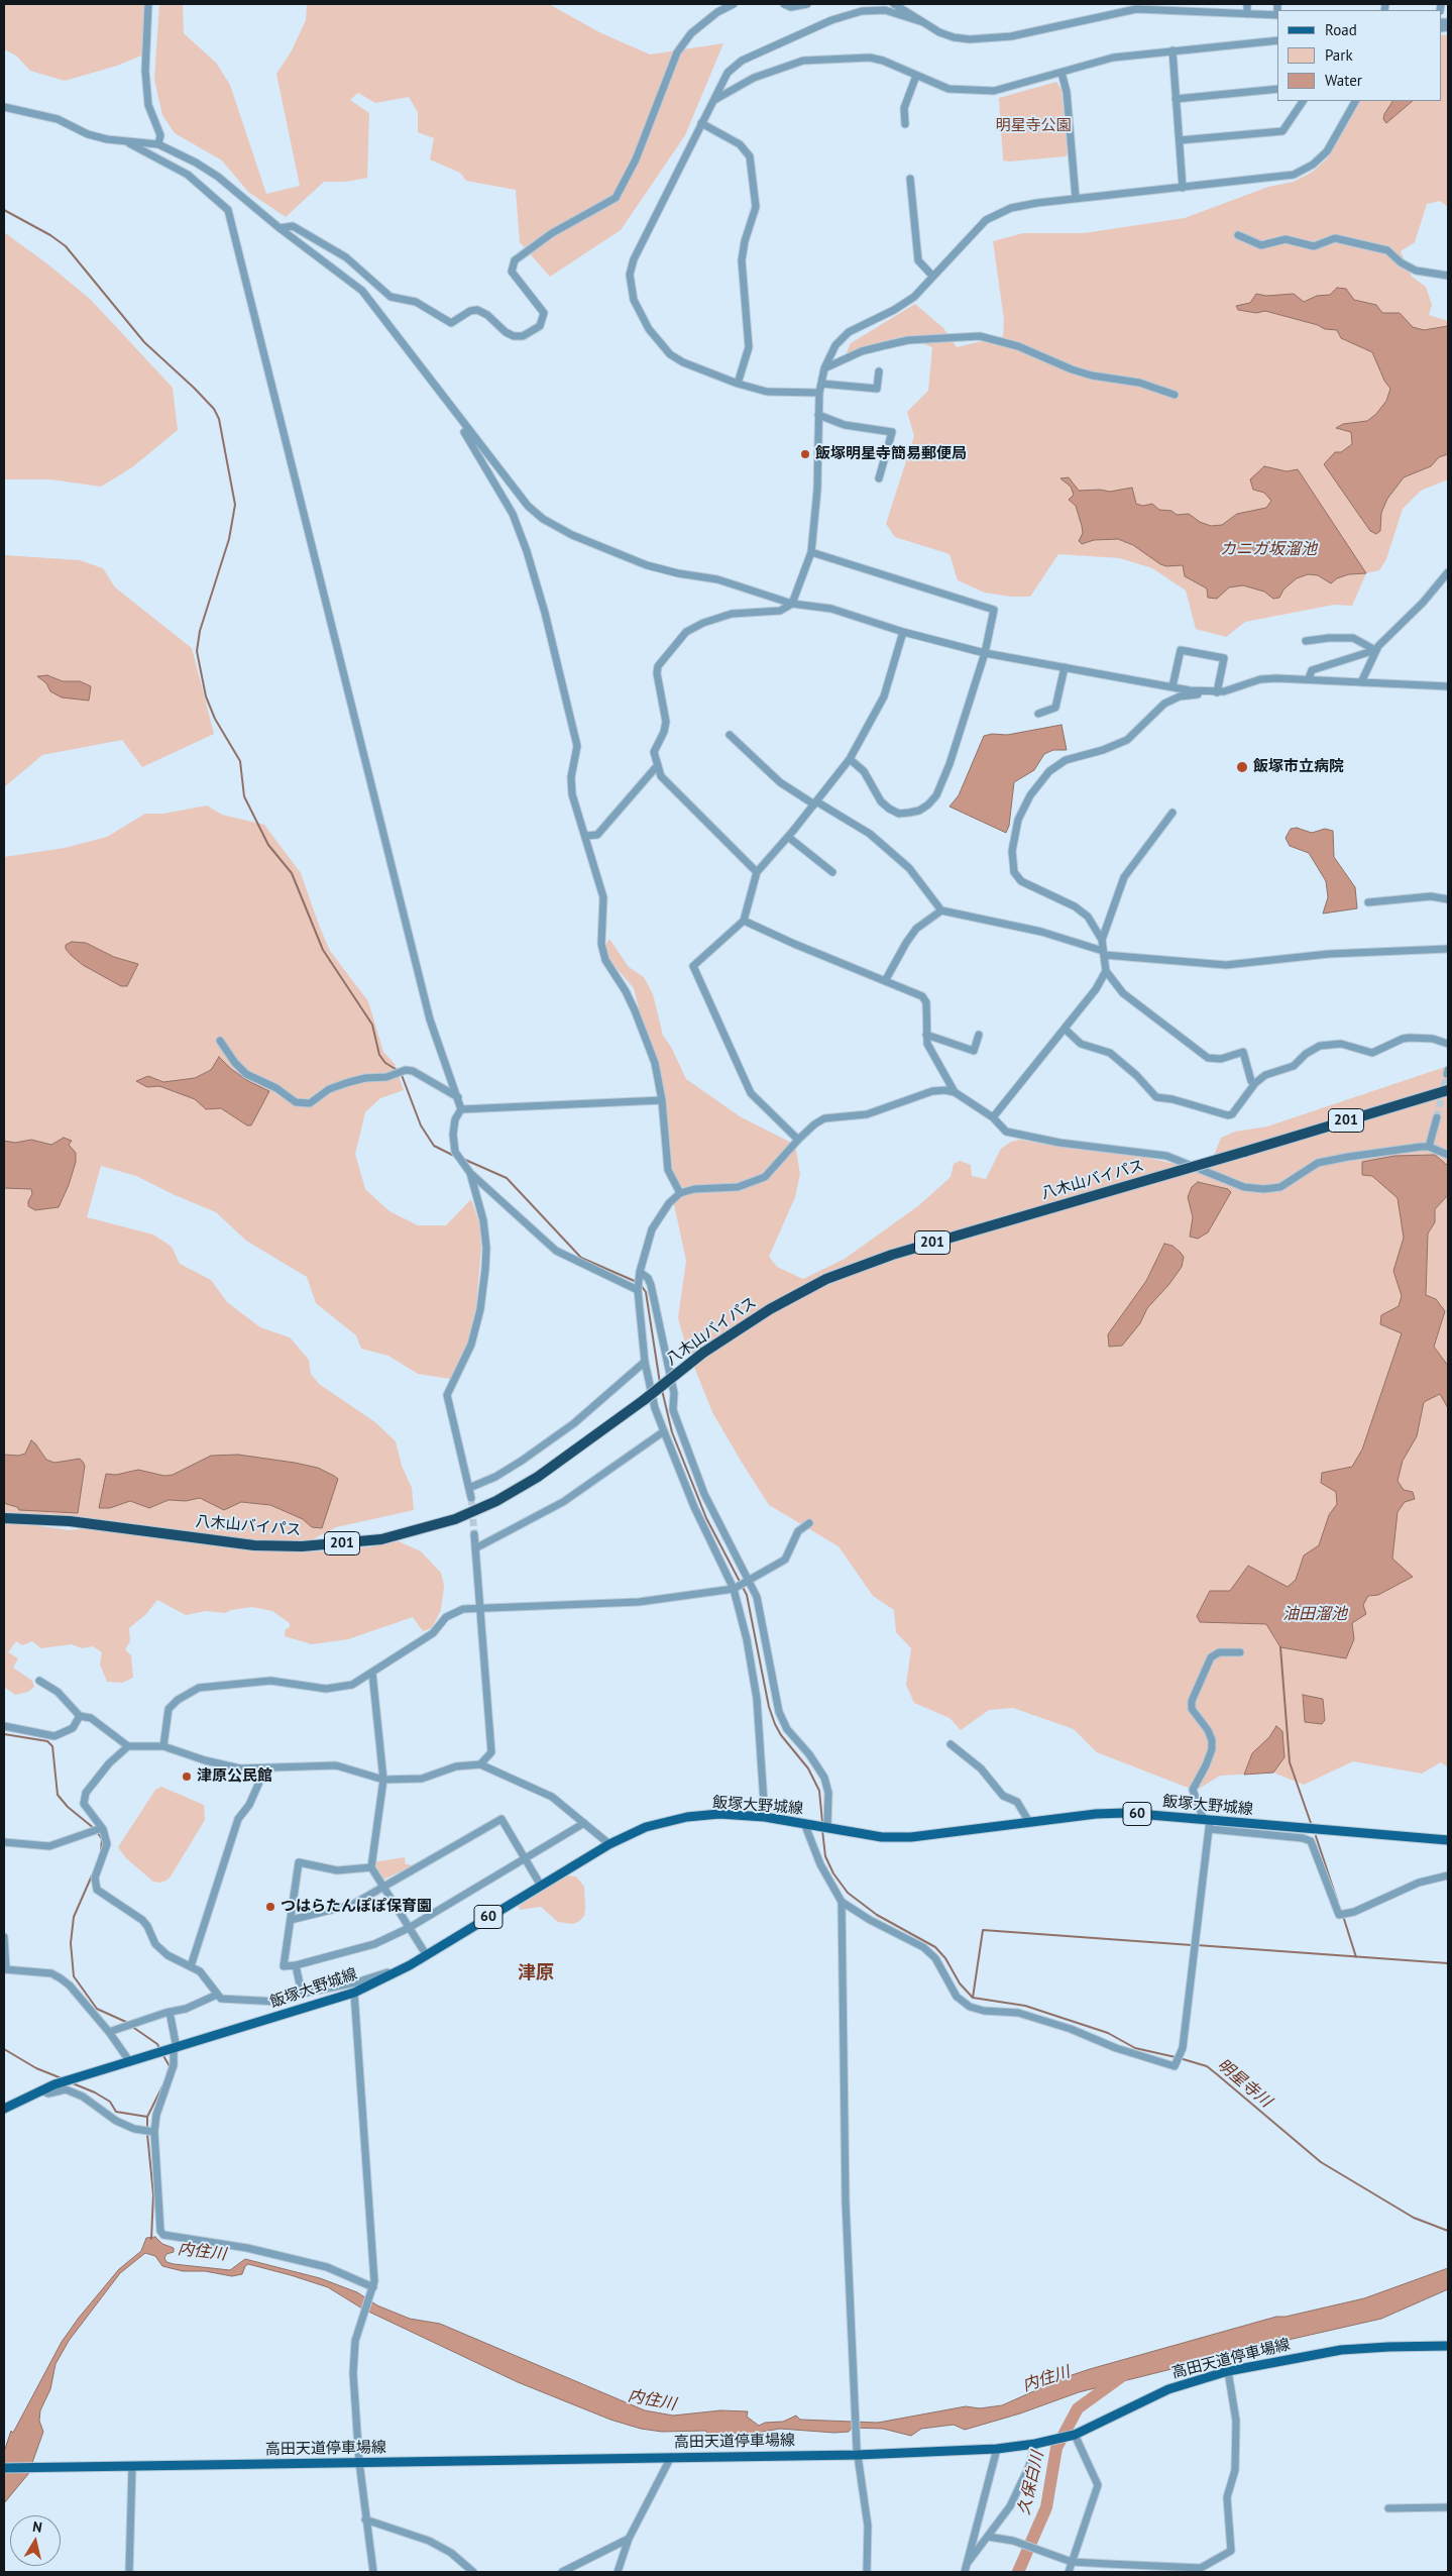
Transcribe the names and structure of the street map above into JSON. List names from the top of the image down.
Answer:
{
  "streets": {
    "highway": ["201", "八木山バイパス"],
    "main road": ["飯塚大野城線", "60", "高田天道停車場線"]
  },
  "districts": ["津原"],
  "water": [
    "カニガ坂溜池",
    "油田溜池",
    "明星寺川",
    "内住川",
    "久保白川"
  ],
  "parks": ["明星寺公園"],
  "places": [
    "飯塚明星寺簡易郵便局",
    "飯塚市立病院",
    "津原公民館",
    "つはらたんぽぽ保育園"
  ],
  "legend": ["Road", "Park", "Water"],
  "north": "top"
}
